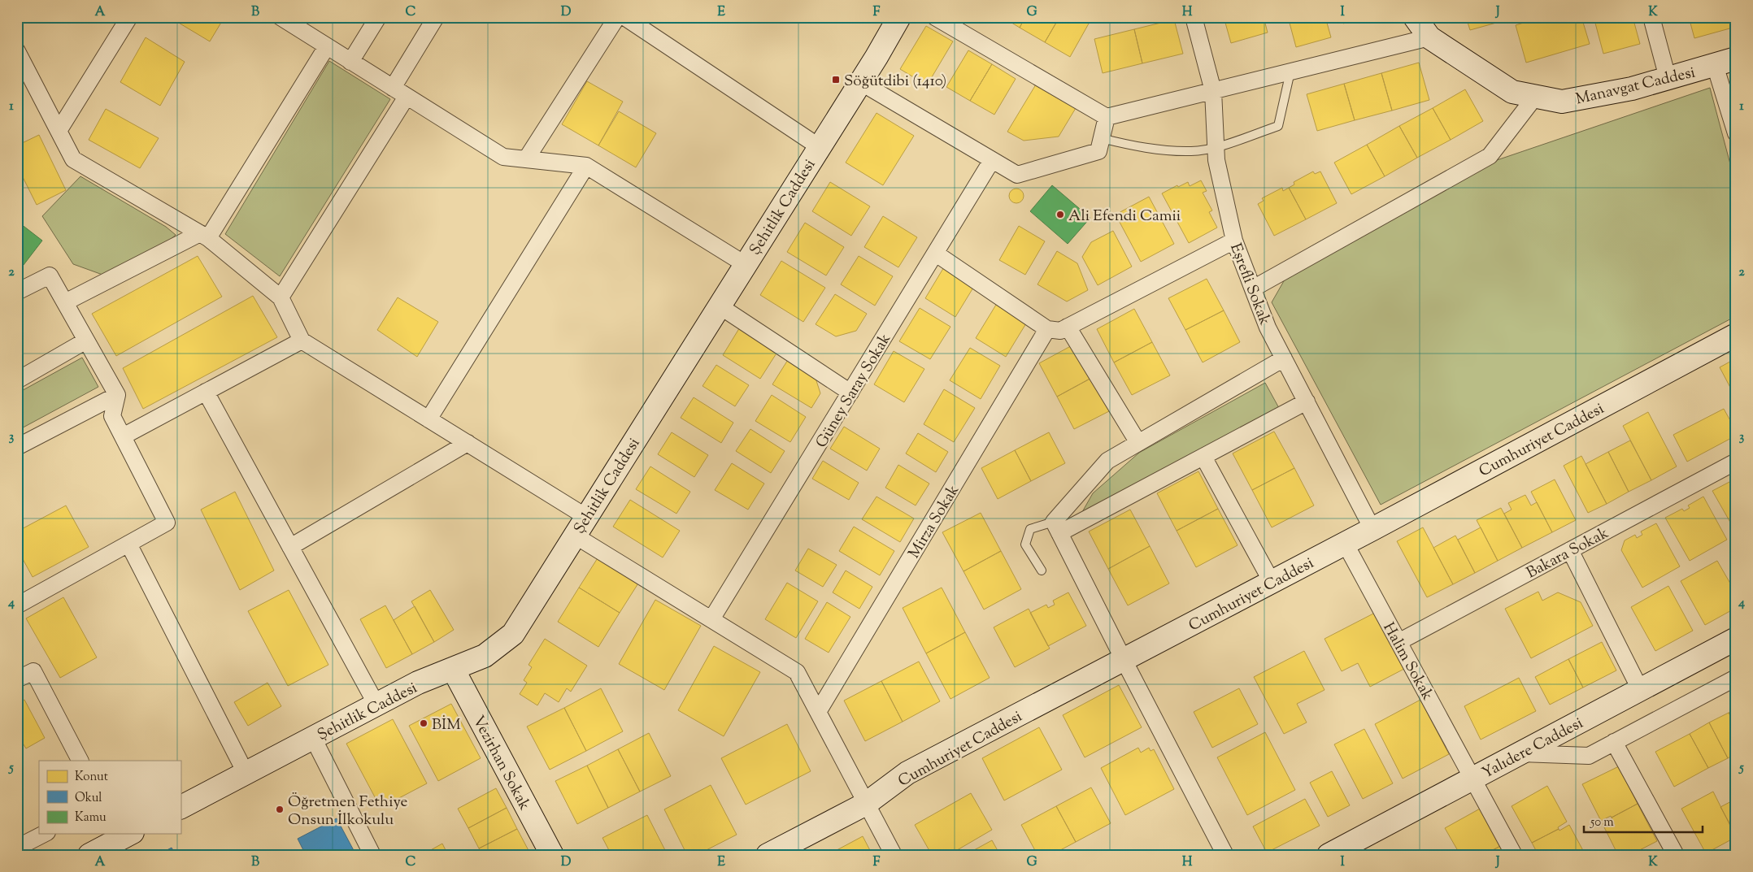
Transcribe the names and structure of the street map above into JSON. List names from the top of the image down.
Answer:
{
  "streets": {
    "street": [
      "Manavgat Caddesi",
      "Şehitlik Caddesi",
      "Eşrefli Sokak",
      "Güney Saray Sokak",
      "Cumhuriyet Caddesi",
      "Mirza Sokak",
      "Bakara Sokak",
      "Halim Sokak",
      "Yalıdere Caddesi",
      "Vezirhan Sokak"
    ]
  },
  "crossings": [
    ["Şehitlik Caddesi", "Vezirhan Sokak"],
    ["Eşrefli Sokak", "Cumhuriyet Caddesi"],
    ["Cumhuriyet Caddesi", "Halim Sokak"],
    ["Bakara Sokak", "Halim Sokak"],
    ["Halim Sokak", "Yalıdere Caddesi"]
  ],
  "places": {
    "transit": ["Söğütdibi (1410)"],
    "other": ["Ali Efendi Camii", "BİM", "Öğretmen Fethiye Onsun İlkokulu"]
  },
  "legend": ["Konut", "Okul", "Kamu"],
  "scale_bar": "50 m",
  "grid": {
    "columns": [
      "A",
      "B",
      "C",
      "D",
      "E",
      "F",
      "G",
      "H",
      "I",
      "J",
      "K"
    ],
    "rows": [
      "1",
      "2",
      "3",
      "4",
      "5"
    ]
  }
}
